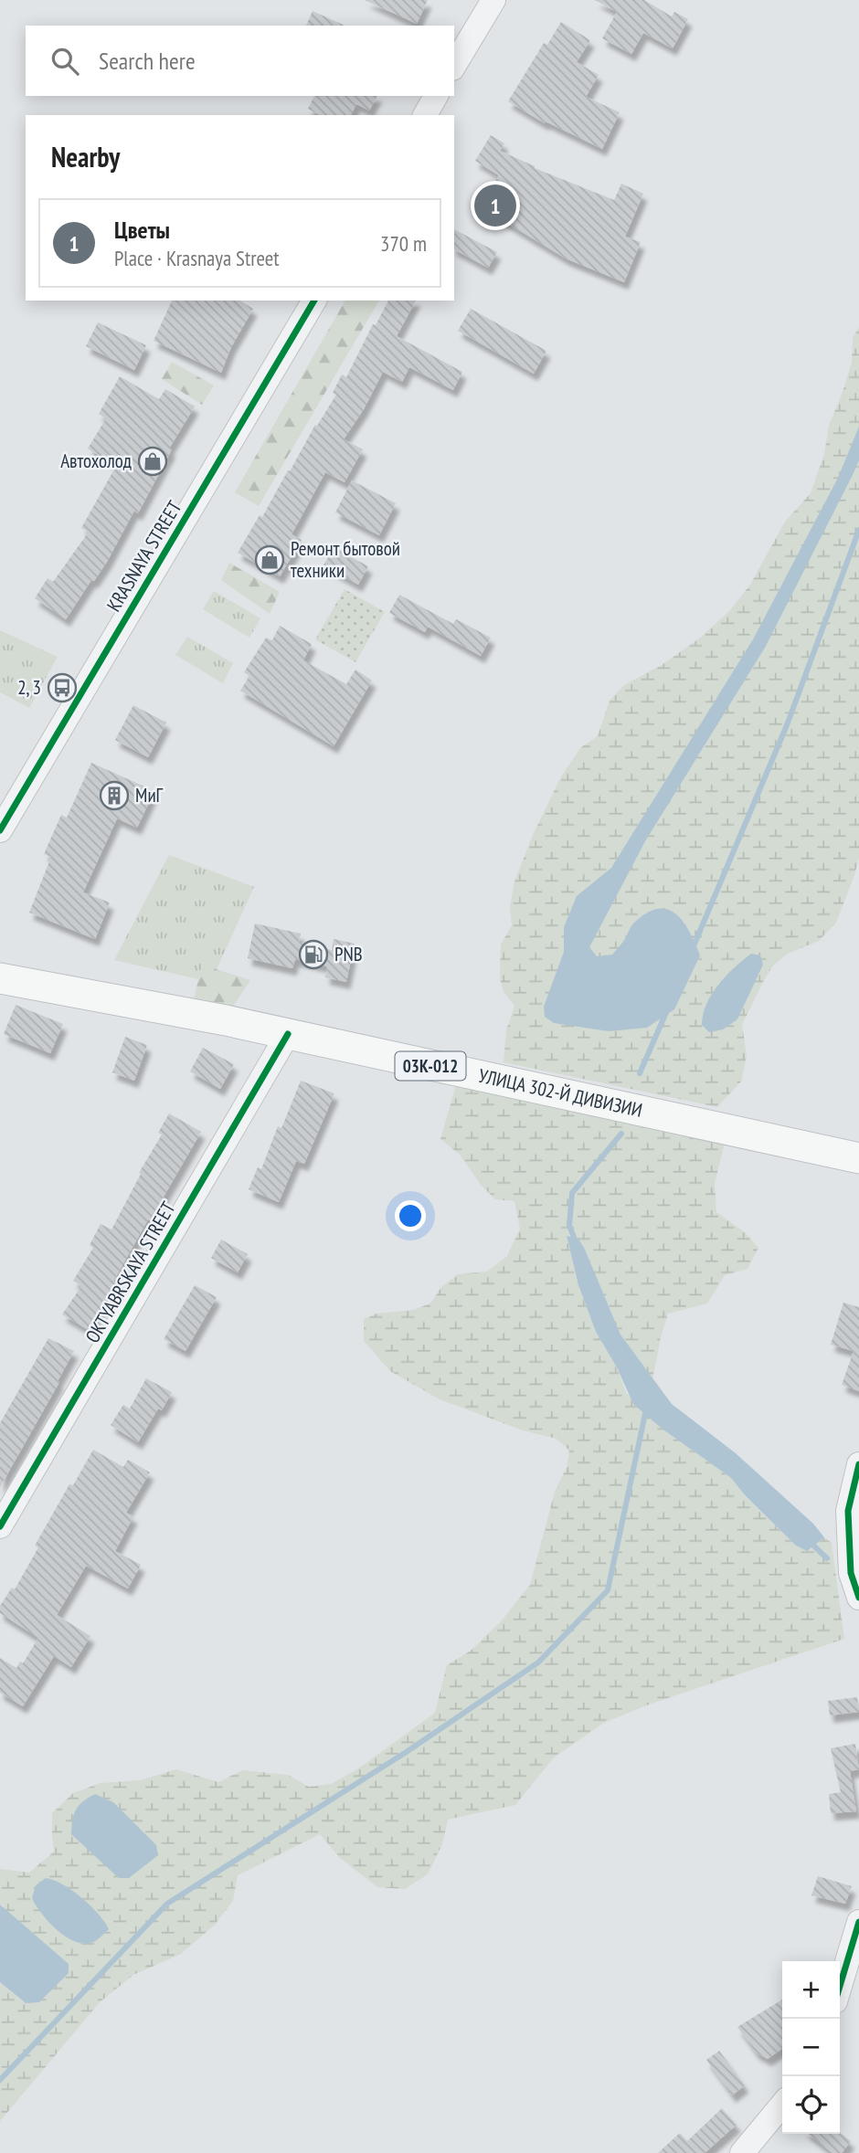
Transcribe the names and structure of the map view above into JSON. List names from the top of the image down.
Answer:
{
  "streets": {
    "main road": ["03К-012", "УЛИЦА 302-Й ДИВИЗИИ"],
    "street": ["KRASNAYA STREET", "OKTYABRSKAYA STREET"]
  },
  "crossings": [
    ["УЛИЦА 302-Й ДИВИЗИИ", "OKTYABRSKAYA STREET"]
  ],
  "places": {
    "shop": ["Автохолод", "Ремонт бытовой техники"],
    "bus stop": ["2, 3"],
    "building": ["МиГ"],
    "fuel station": ["PNB"]
  },
  "page": {
    "search": "Search here",
    "heading": "Nearby",
    "pins": "1",
    "list": [
      {
        "mark": "1",
        "name": "Цветы",
        "note": "Place · Krasnaya Street",
        "value": "370 m"
      }
    ],
    "map_buttons": ["+", "−"]
  }
}
